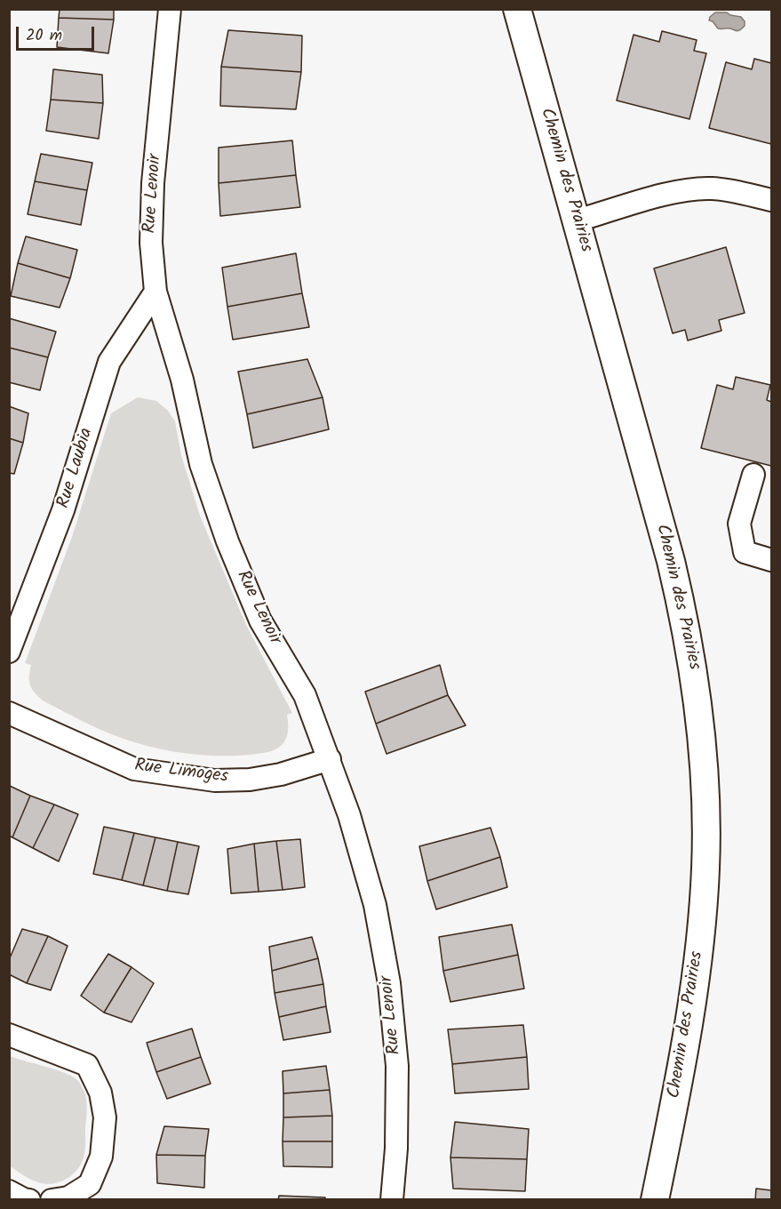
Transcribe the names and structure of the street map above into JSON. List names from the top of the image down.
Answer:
{
  "streets": {
    "street": [
      "Chemin des Prairies",
      "Rue Lenoir",
      "Rue Laubia",
      "Rue Limoges"
    ]
  },
  "crossings": [
    ["Rue Lenoir", "Rue Laubia"],
    ["Rue Lenoir", "Rue Limoges"]
  ],
  "scale_bar": "20 m"
}
